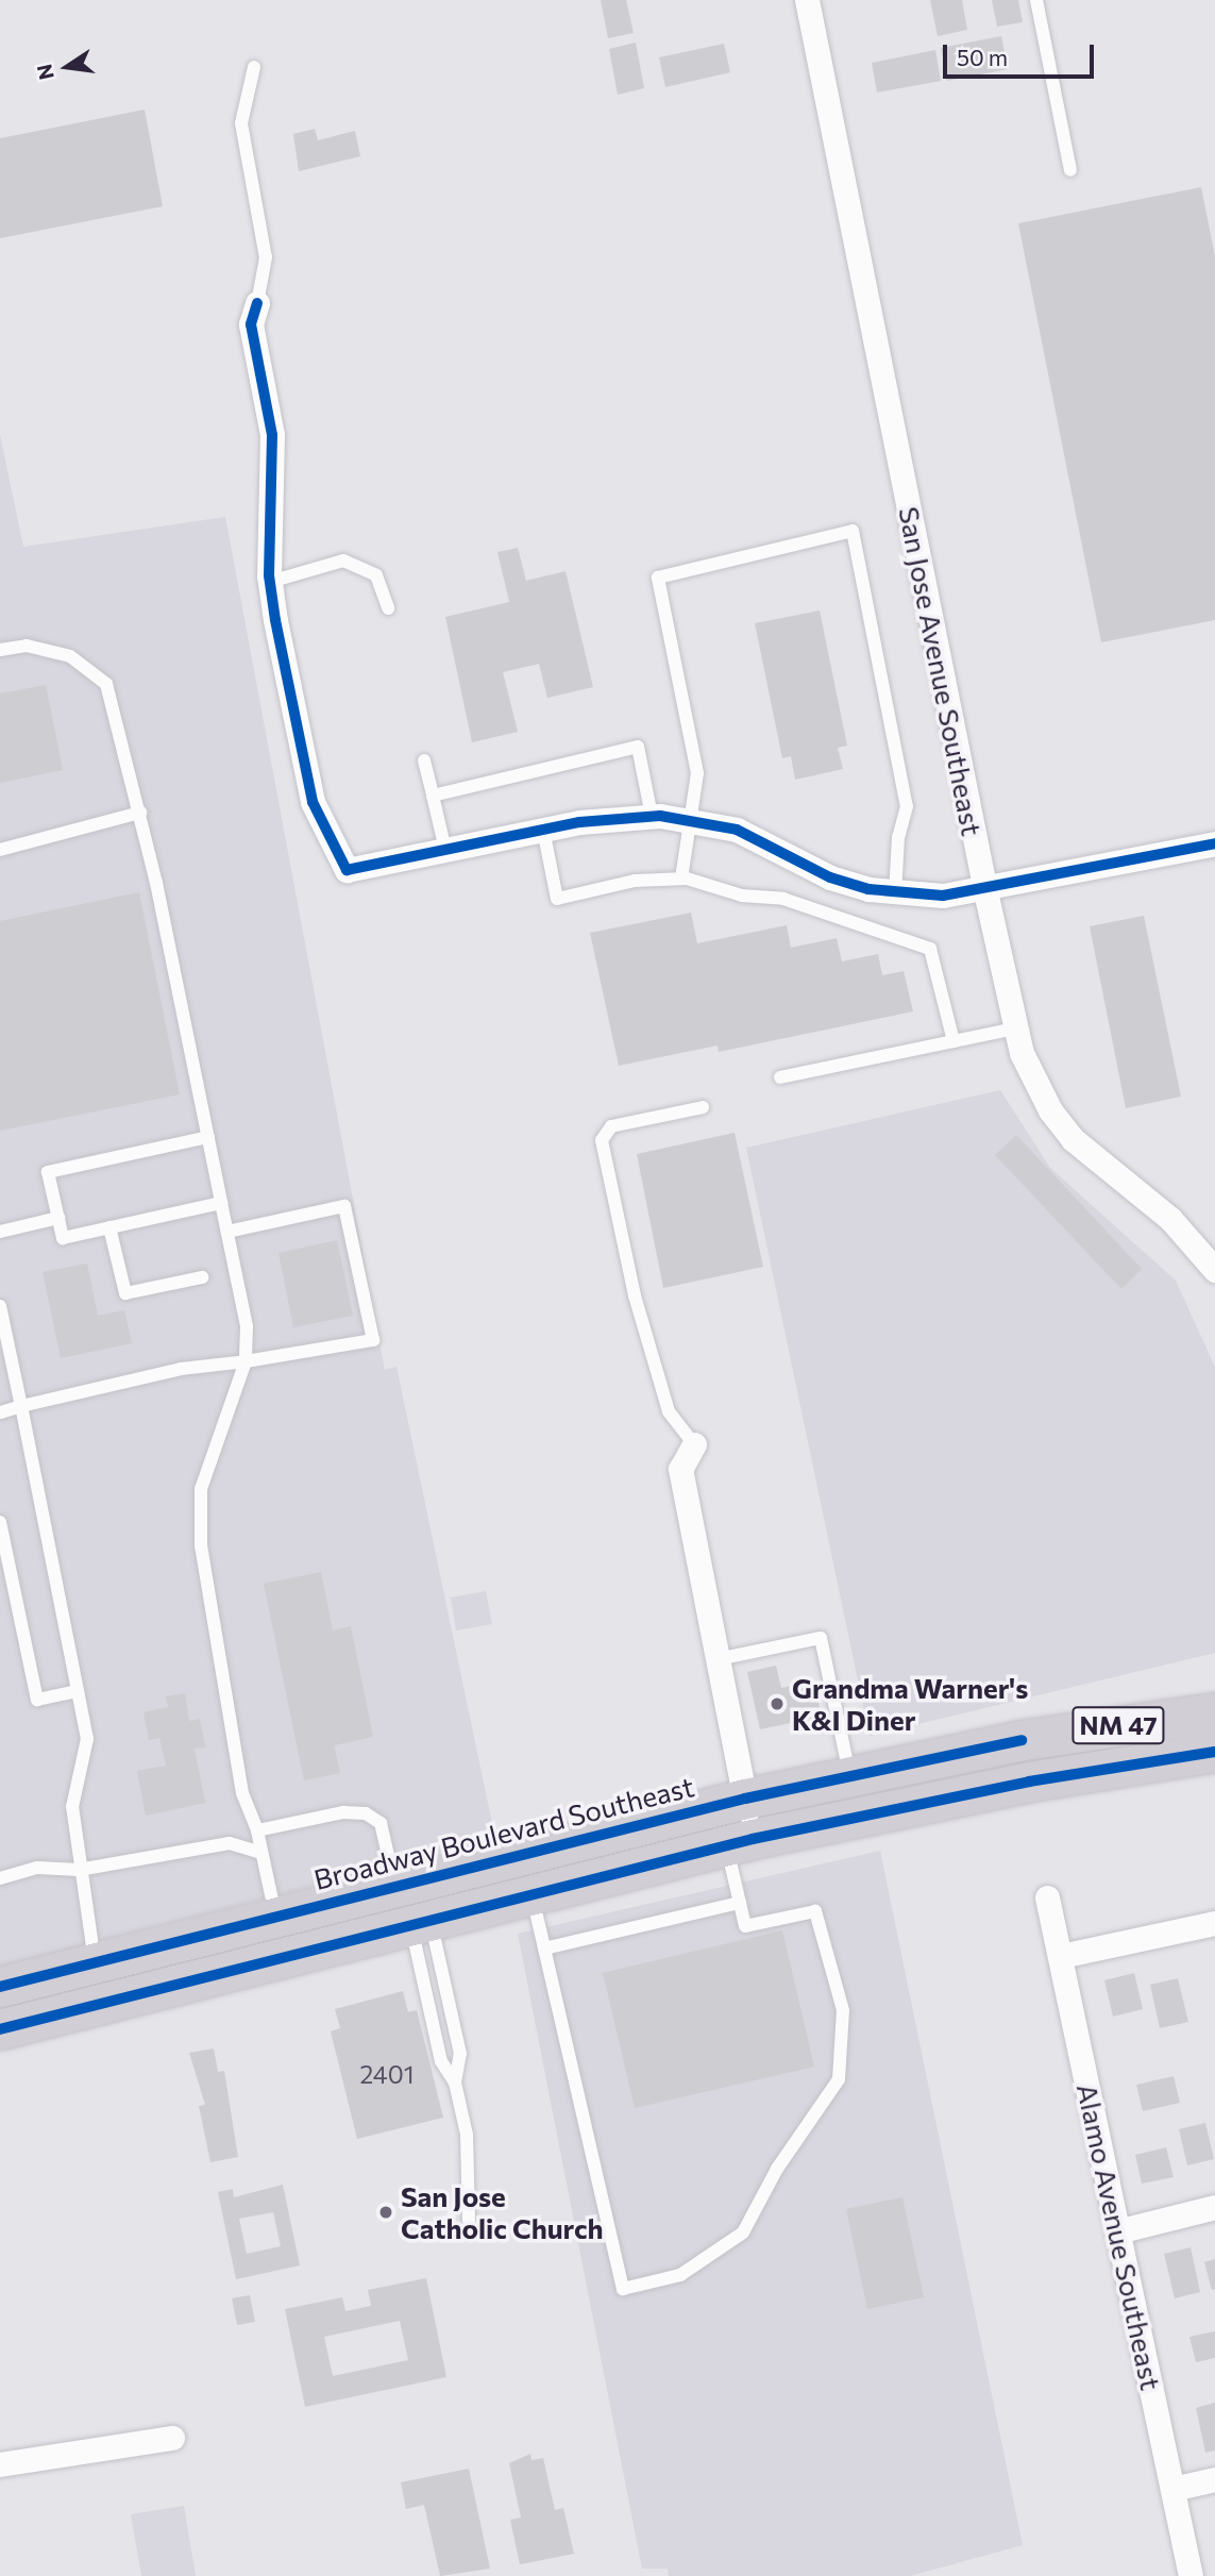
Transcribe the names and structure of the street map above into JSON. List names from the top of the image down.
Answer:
{
  "streets": {
    "main road": ["NM 47", "Broadway Boulevard Southeast"],
    "street": ["San Jose Avenue Southeast", "Alamo Avenue Southeast"]
  },
  "places": ["Grandma Warner's K&I Diner", "San Jose Catholic Church"],
  "house_numbers": ["2401"],
  "scale_bar": "50 m",
  "north": "left"
}
